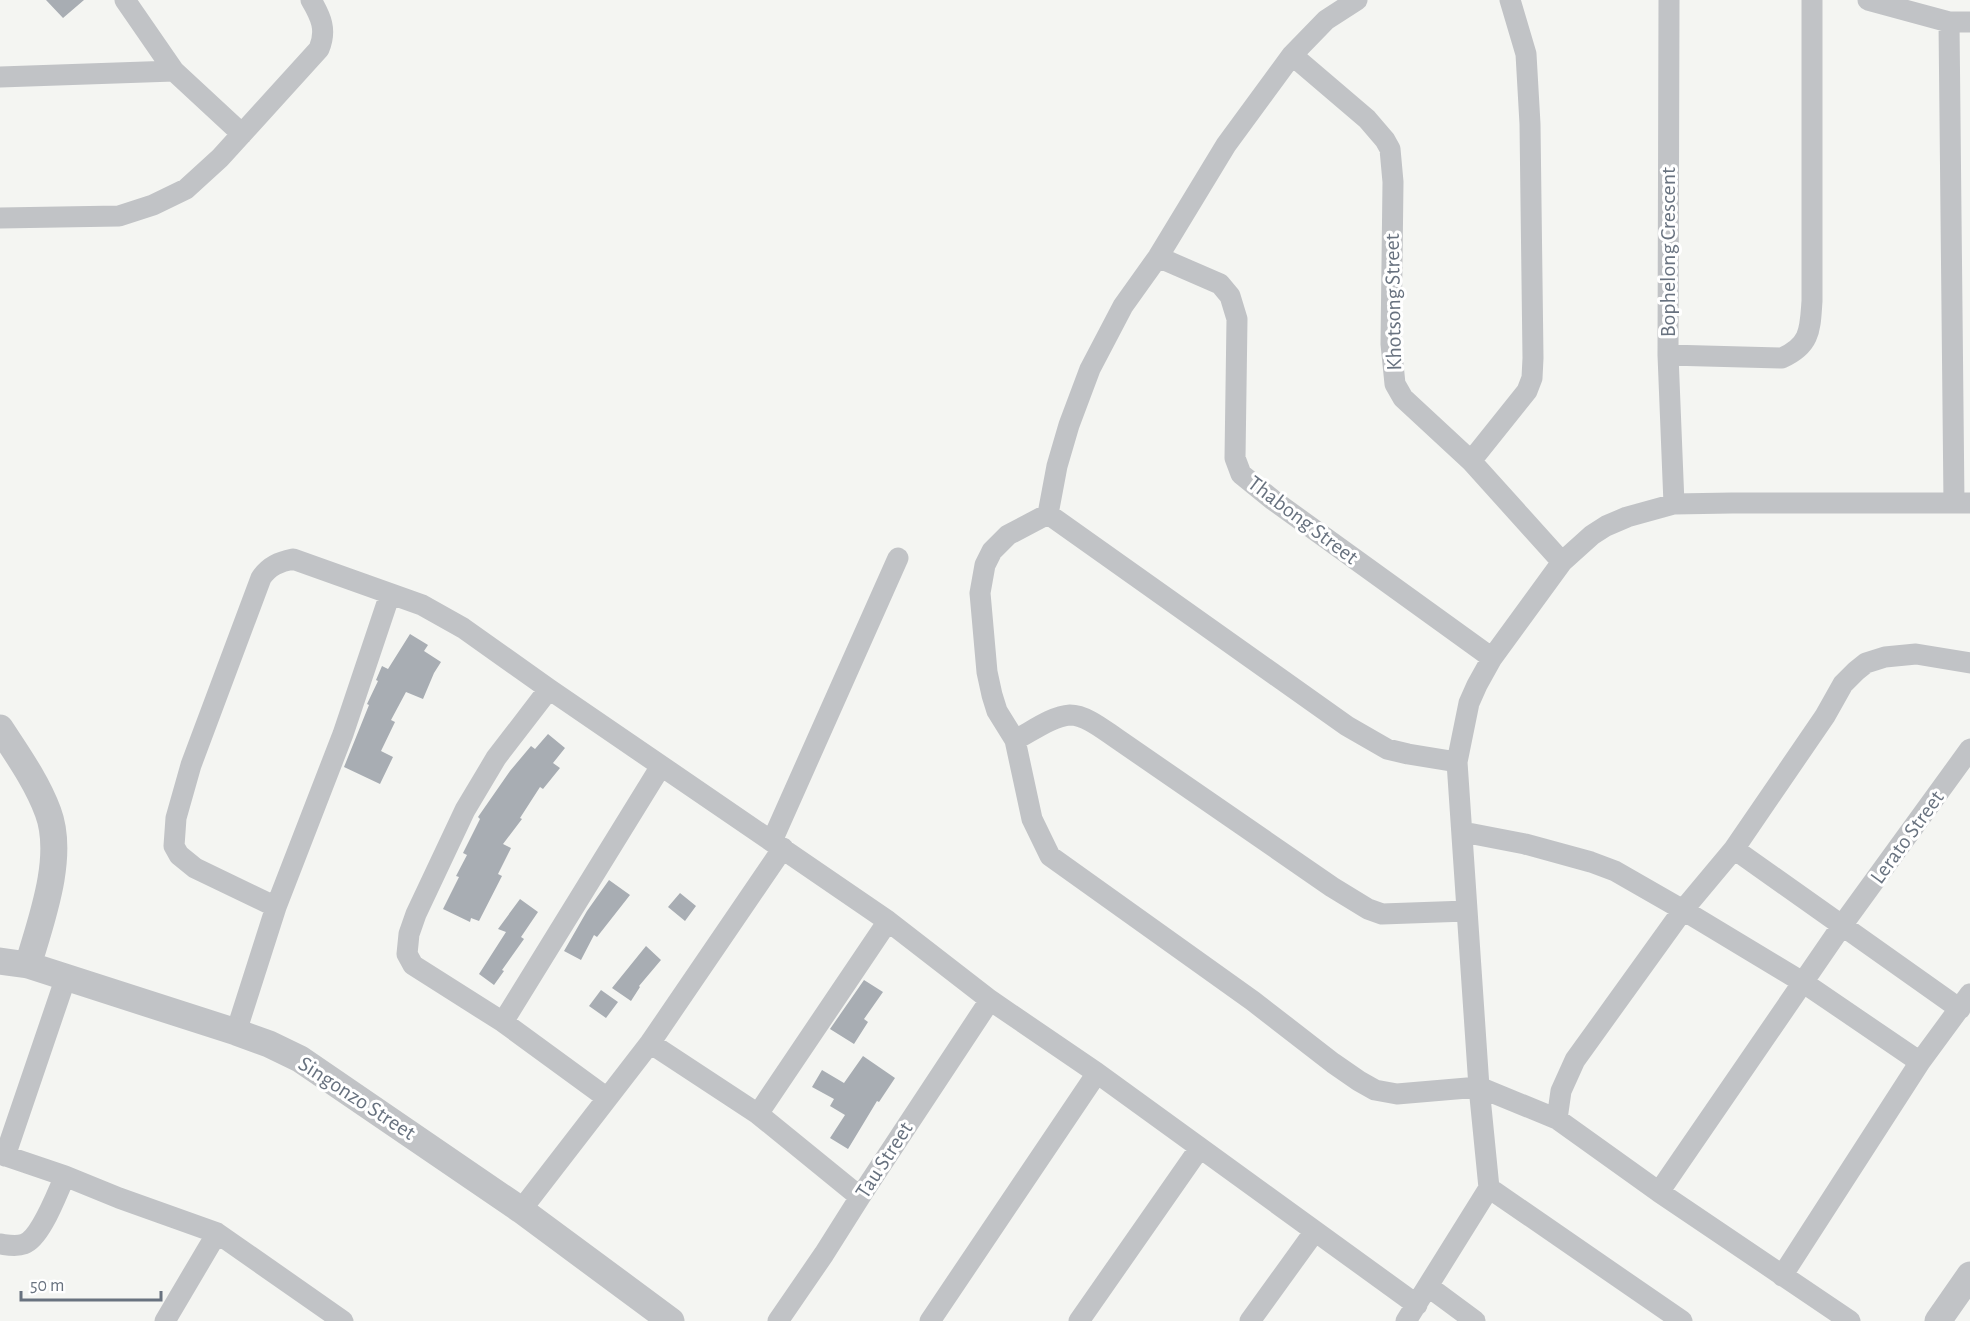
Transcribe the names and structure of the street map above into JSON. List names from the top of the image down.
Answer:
{
  "streets": {
    "street": [
      "Bophelong Crescent",
      "Khotsong Street",
      "Thabong Street",
      "Lerato Street",
      "Singonzo Street",
      "Tau Street"
    ]
  },
  "scale_bar": "50 m"
}
